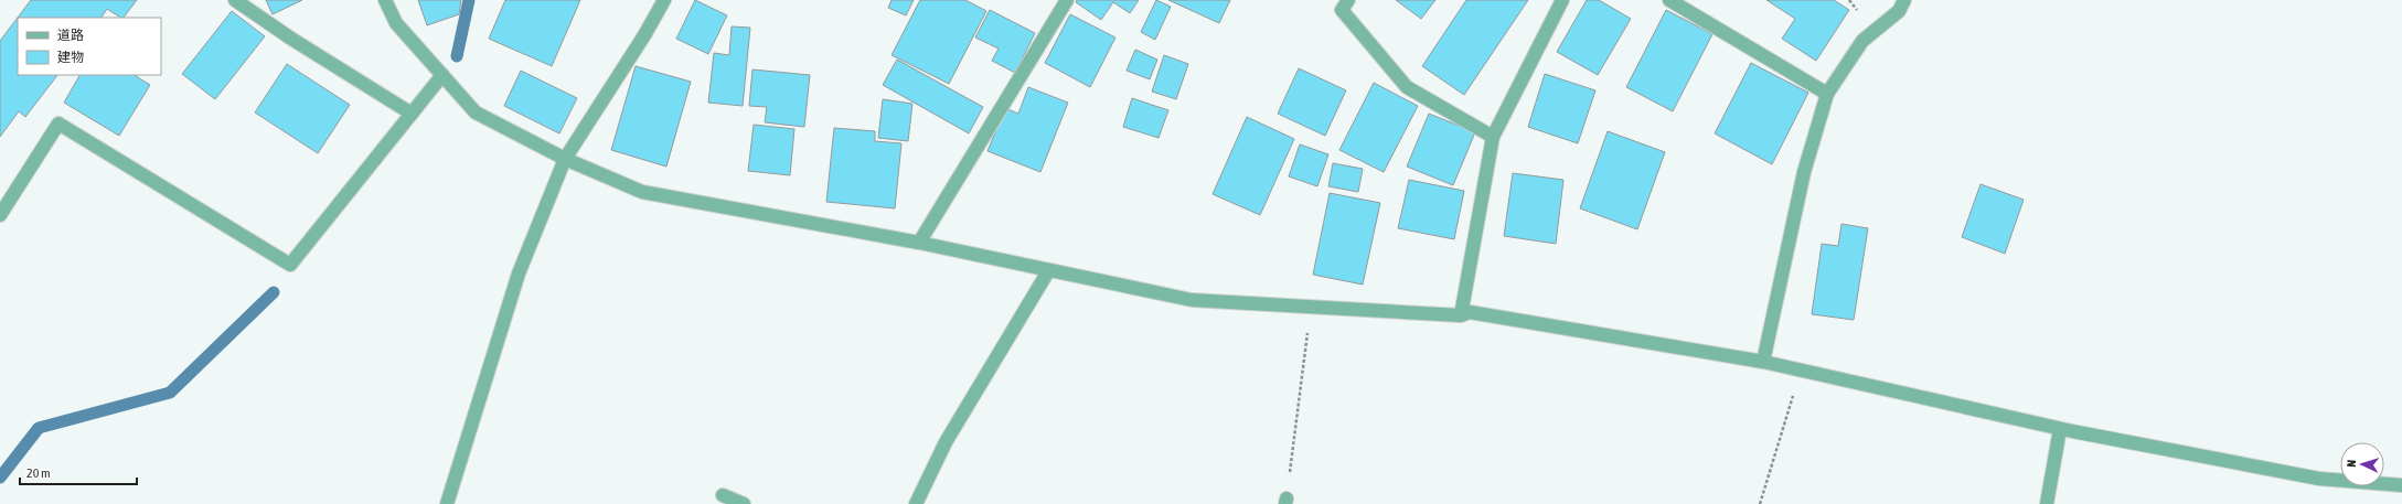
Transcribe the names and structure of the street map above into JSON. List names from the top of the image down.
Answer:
{
  "legend": ["道路", "建物"],
  "scale_bar": "20 m",
  "north": "left"
}
